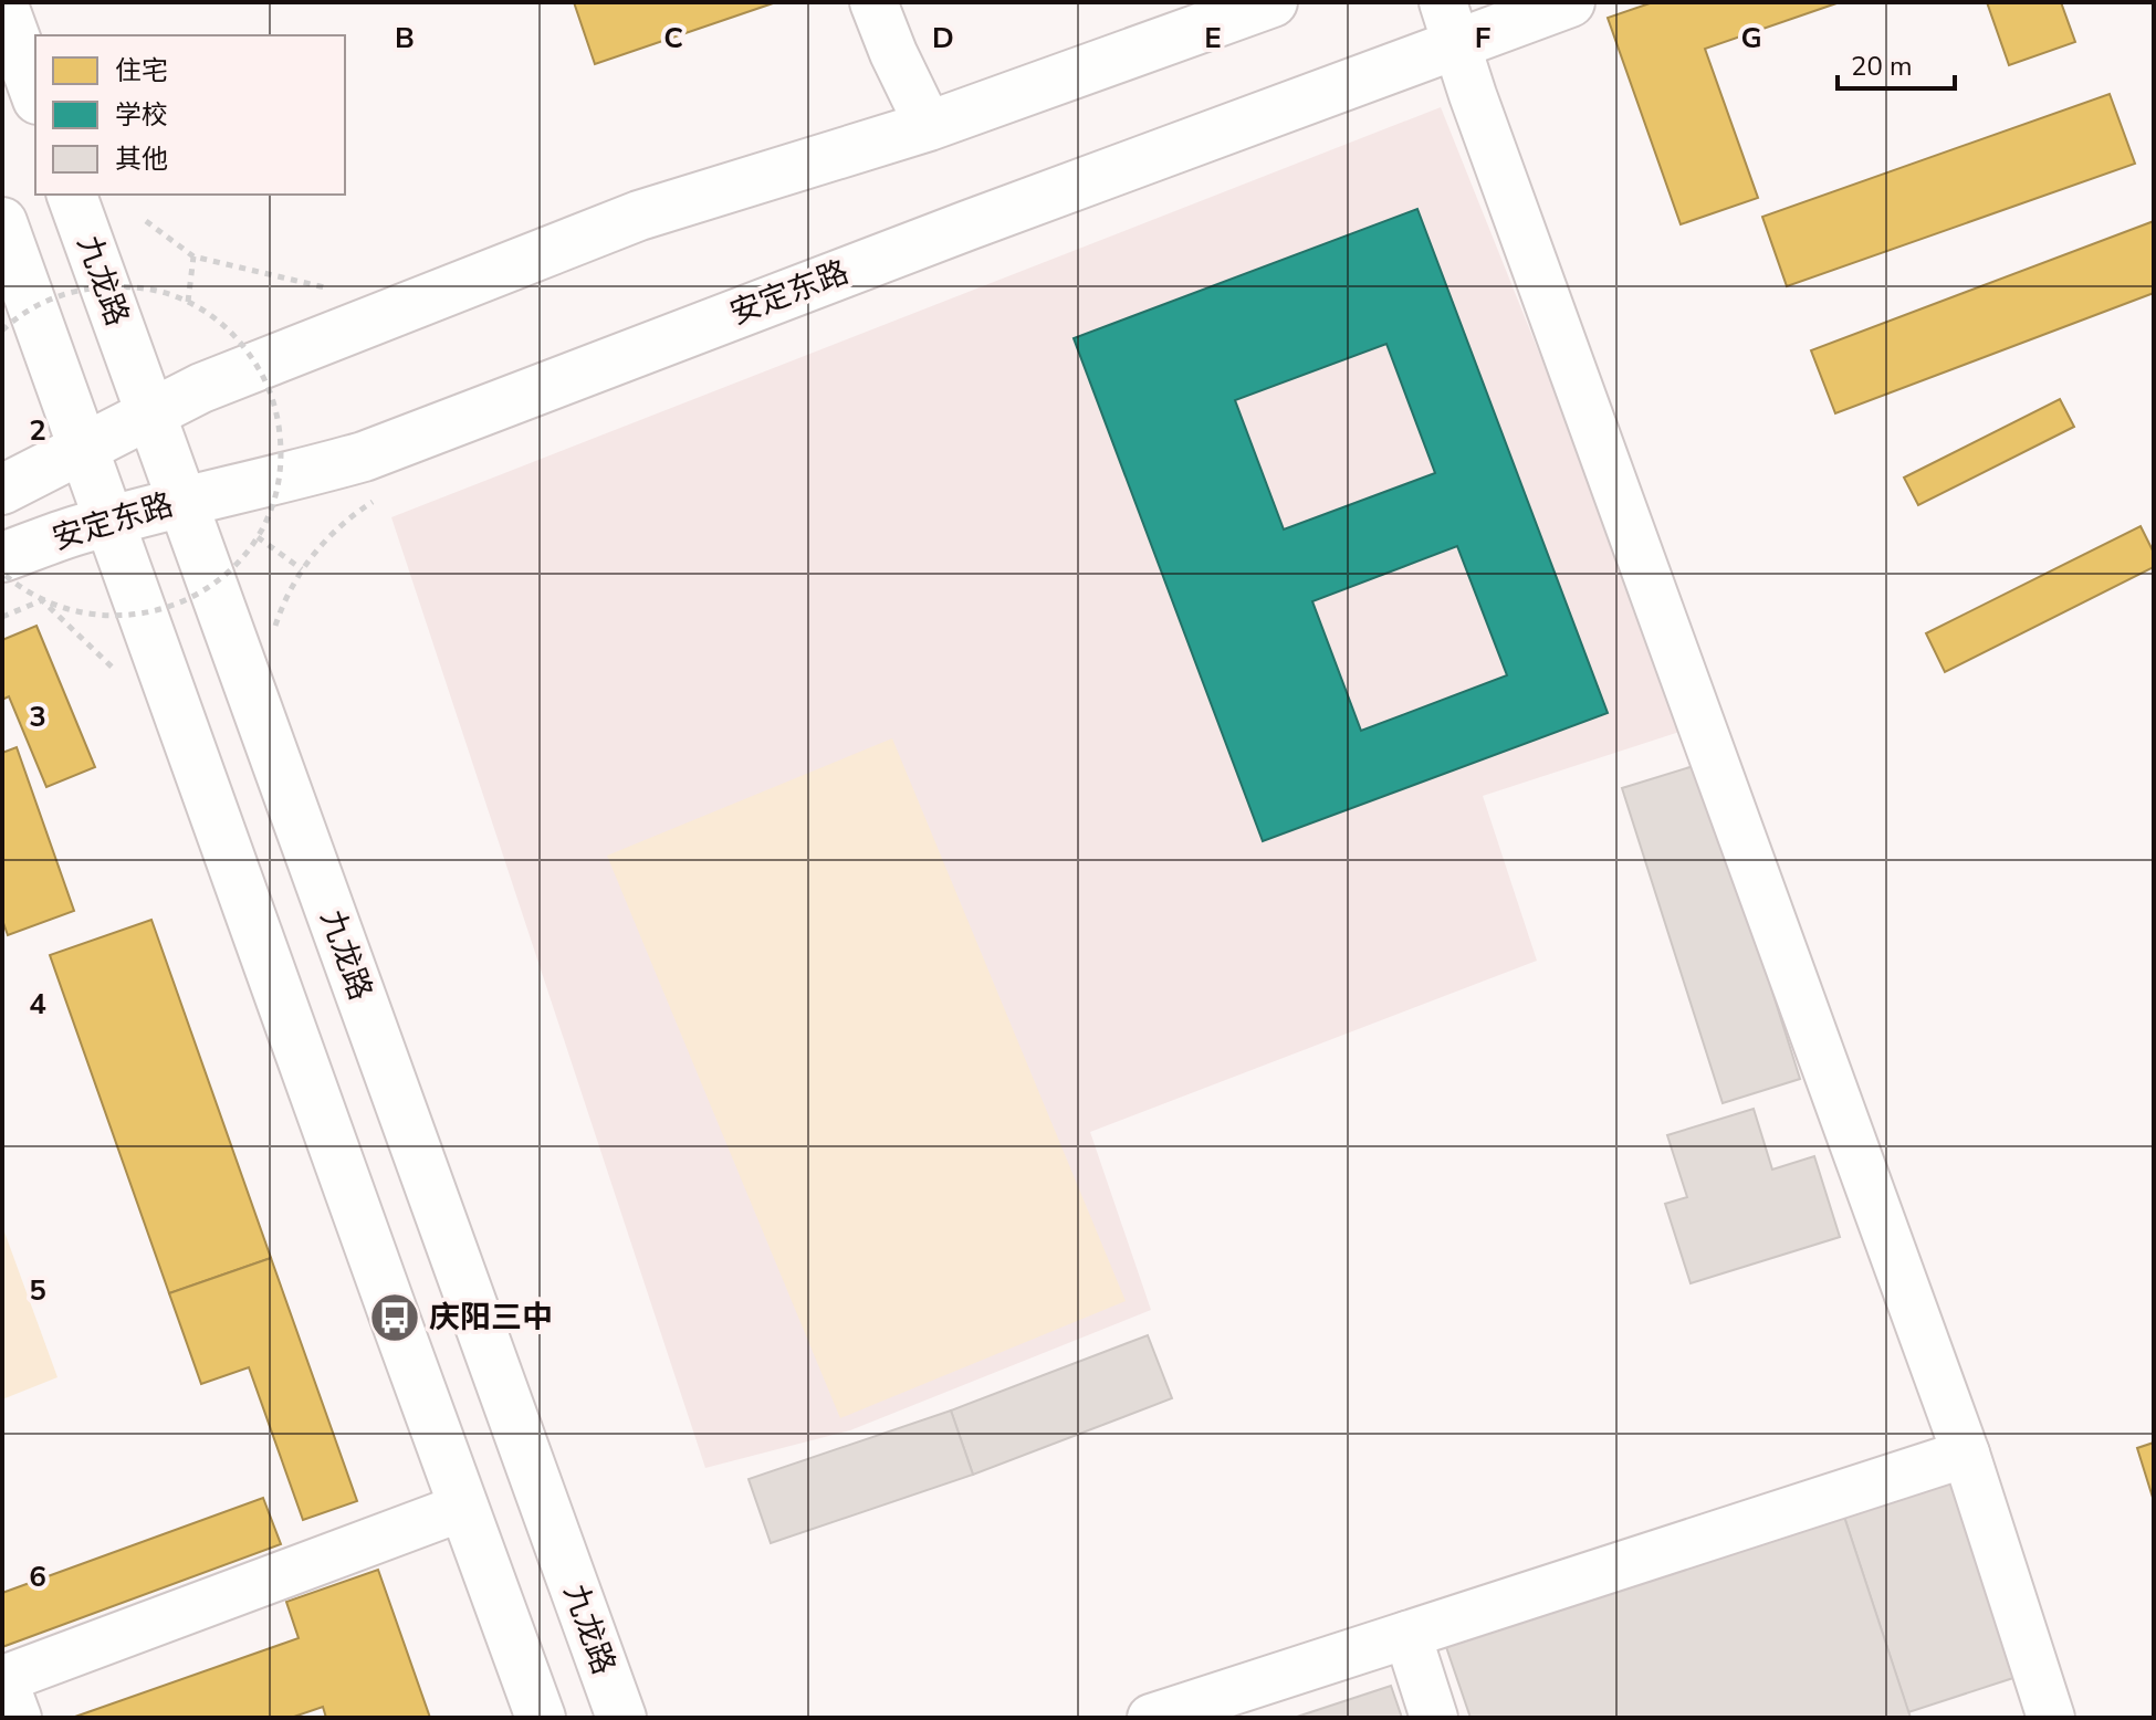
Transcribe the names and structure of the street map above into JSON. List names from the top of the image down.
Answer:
{
  "streets": {
    "main road": ["九龙路", "安定东路"]
  },
  "crossings": [
    ["九龙路", "安定东路"]
  ],
  "places": {
    "bus stop": ["庆阳三中"]
  },
  "legend": ["住宅", "学校", "其他"],
  "scale_bar": "20 m",
  "grid": {
    "columns": [
      "B",
      "C",
      "D",
      "E",
      "F",
      "G"
    ],
    "rows": [
      "2",
      "3",
      "4",
      "5",
      "6"
    ]
  }
}
